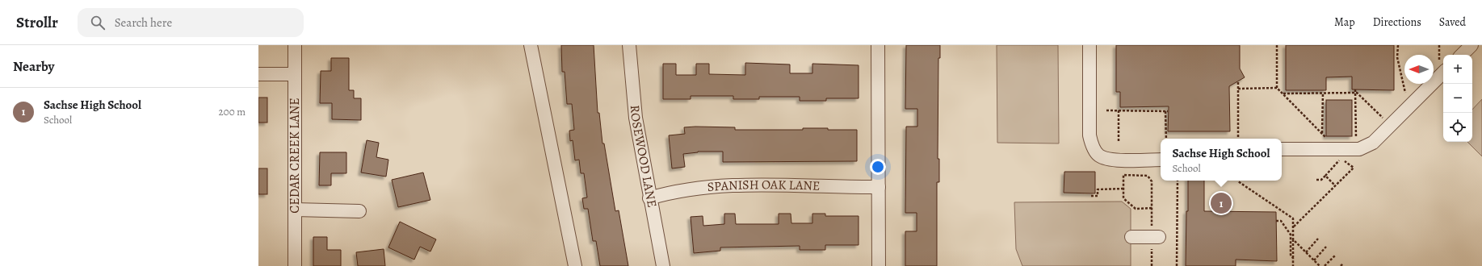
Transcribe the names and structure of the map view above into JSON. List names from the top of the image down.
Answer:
{
  "streets": {
    "street": ["CEDAR CREEK LANE", "ROSEWOOD LANE", "SPANISH OAK LANE"]
  },
  "crossings": [
    ["ROSEWOOD LANE", "SPANISH OAK LANE"]
  ],
  "north": "left",
  "page": {
    "header": "Strollr",
    "search": "Search here",
    "nav": ["Map", "Directions", "Saved"],
    "heading": "Nearby",
    "map_buttons": ["+", "−"],
    "list": [
      {
        "mark": "1",
        "name": "Sachse High School",
        "note": "School",
        "value": "200 m"
      }
    ],
    "popup": ["Sachse High School", "School"],
    "pins": "1"
  }
}
